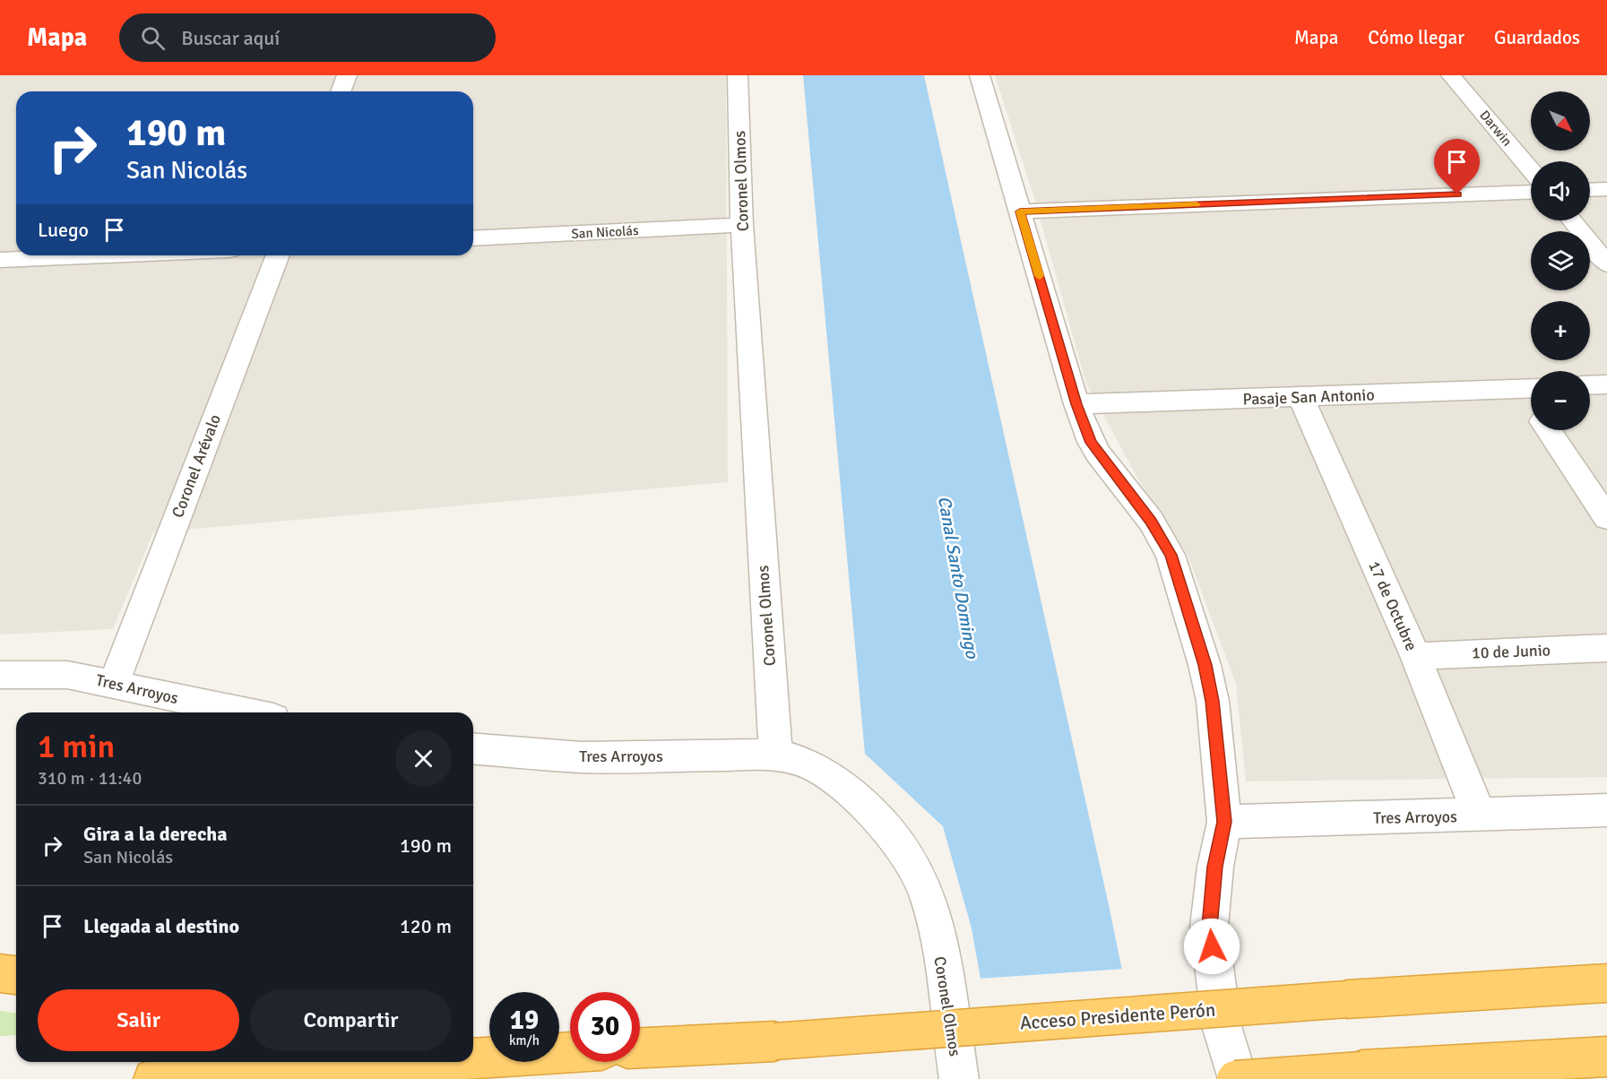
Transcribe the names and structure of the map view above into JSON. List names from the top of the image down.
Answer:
{
  "streets": {
    "highway": ["Acceso Presidente Perón"],
    "street": [
      "Darwin",
      "Coronel Olmos",
      "San Nicolás",
      "Pasaje San Antonio",
      "Coronel Arévalo",
      "17 de Octubre",
      "10 de Junio",
      "Tres Arroyos"
    ]
  },
  "crossings": [
    ["Coronel Olmos", "San Nicolás"],
    ["Coronel Olmos", "Tres Arroyos"],
    ["Pasaje San Antonio", "17 de Octubre"],
    ["Coronel Arévalo", "Tres Arroyos"],
    ["17 de Octubre", "10 de Junio"],
    ["17 de Octubre", "Tres Arroyos"]
  ],
  "water": ["Canal Santo Domingo"],
  "north": "bottom right",
  "page": {
    "header": "Mapa",
    "search": "Buscar aquí",
    "nav": ["Mapa", "Cómo llegar", "Guardados"],
    "map_buttons": ["+", "−"],
    "turn": ["190 m", "San Nicolás"],
    "then": "Luego",
    "heading": ["1 min", "310 m · 11:40"],
    "list": [
      {
        "name": "Gira a la derecha",
        "note": "San Nicolás",
        "value": "190 m"
      },
      {
        "name": "Llegada al destino",
        "value": "120 m"
      }
    ],
    "buttons": ["Salir", "Compartir"],
    "speed": "19 km/h",
    "limit": "30"
  }
}
